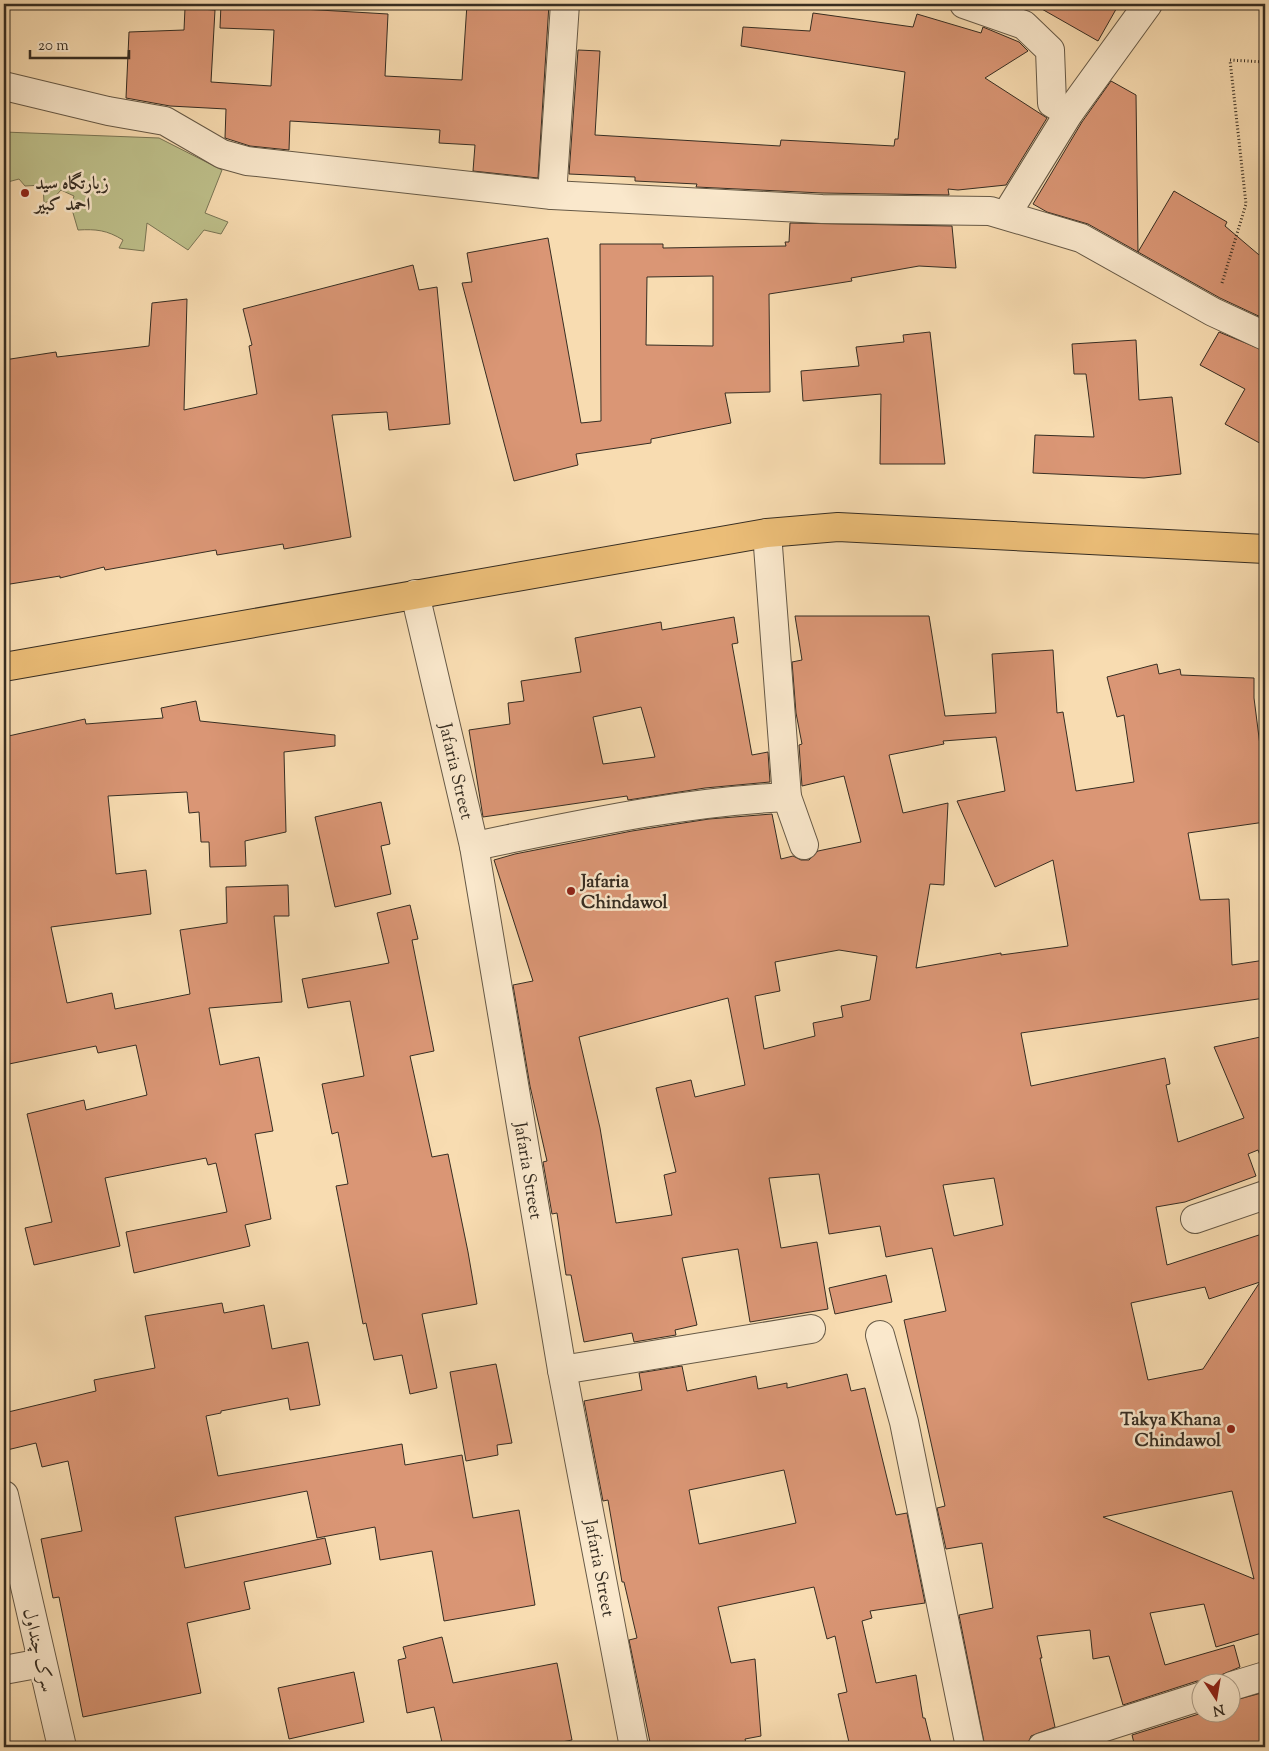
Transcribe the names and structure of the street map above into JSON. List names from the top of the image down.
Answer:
{
  "streets": {
    "street": ["Jafaria Street", "سرک چنداول"]
  },
  "places": ["زیارتگاه سید احمد کبیر", "Jafaria Chindawol", "Takya Khana Chindawol"],
  "scale_bar": "20 m",
  "north": "bottom"
}
